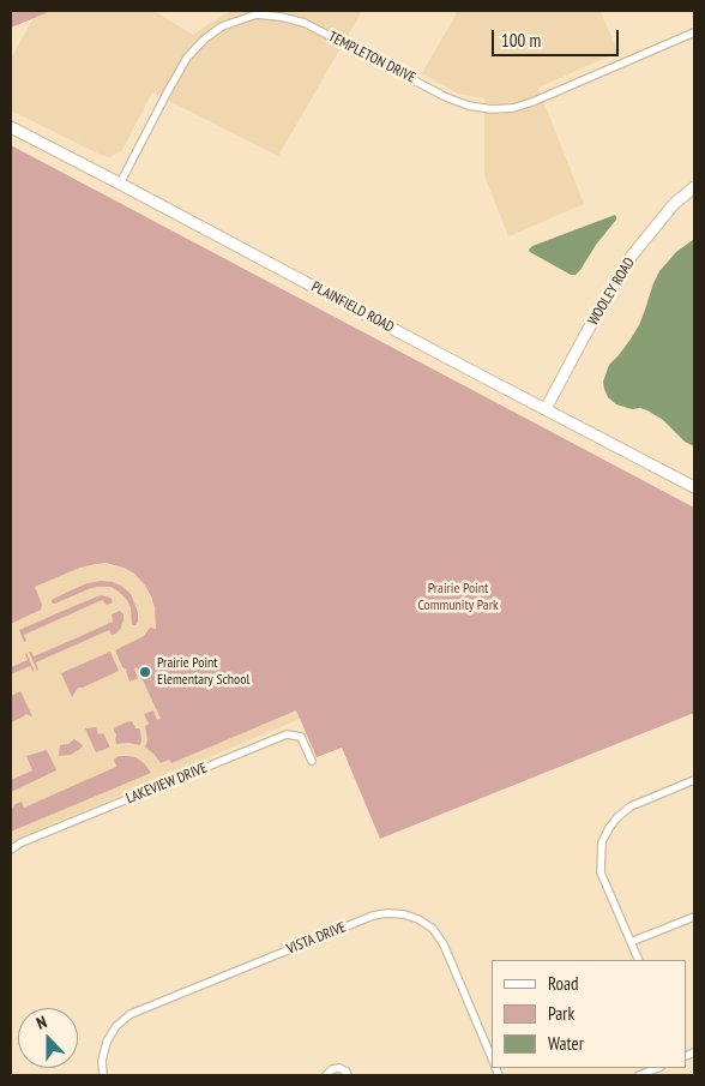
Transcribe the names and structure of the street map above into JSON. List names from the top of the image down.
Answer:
{
  "streets": {
    "main road": ["WOOLEY ROAD", "PLAINFIELD ROAD"],
    "street": ["TEMPLETON DRIVE", "LAKEVIEW DRIVE", "VISTA DRIVE"]
  },
  "crossings": [
    ["TEMPLETON DRIVE", "PLAINFIELD ROAD"],
    ["WOOLEY ROAD", "PLAINFIELD ROAD"]
  ],
  "parks": ["Prairie Point Community Park"],
  "places": ["Prairie Point Elementary School"],
  "legend": ["Road", "Park", "Water"],
  "scale_bar": "100 m",
  "north": "top"
}
